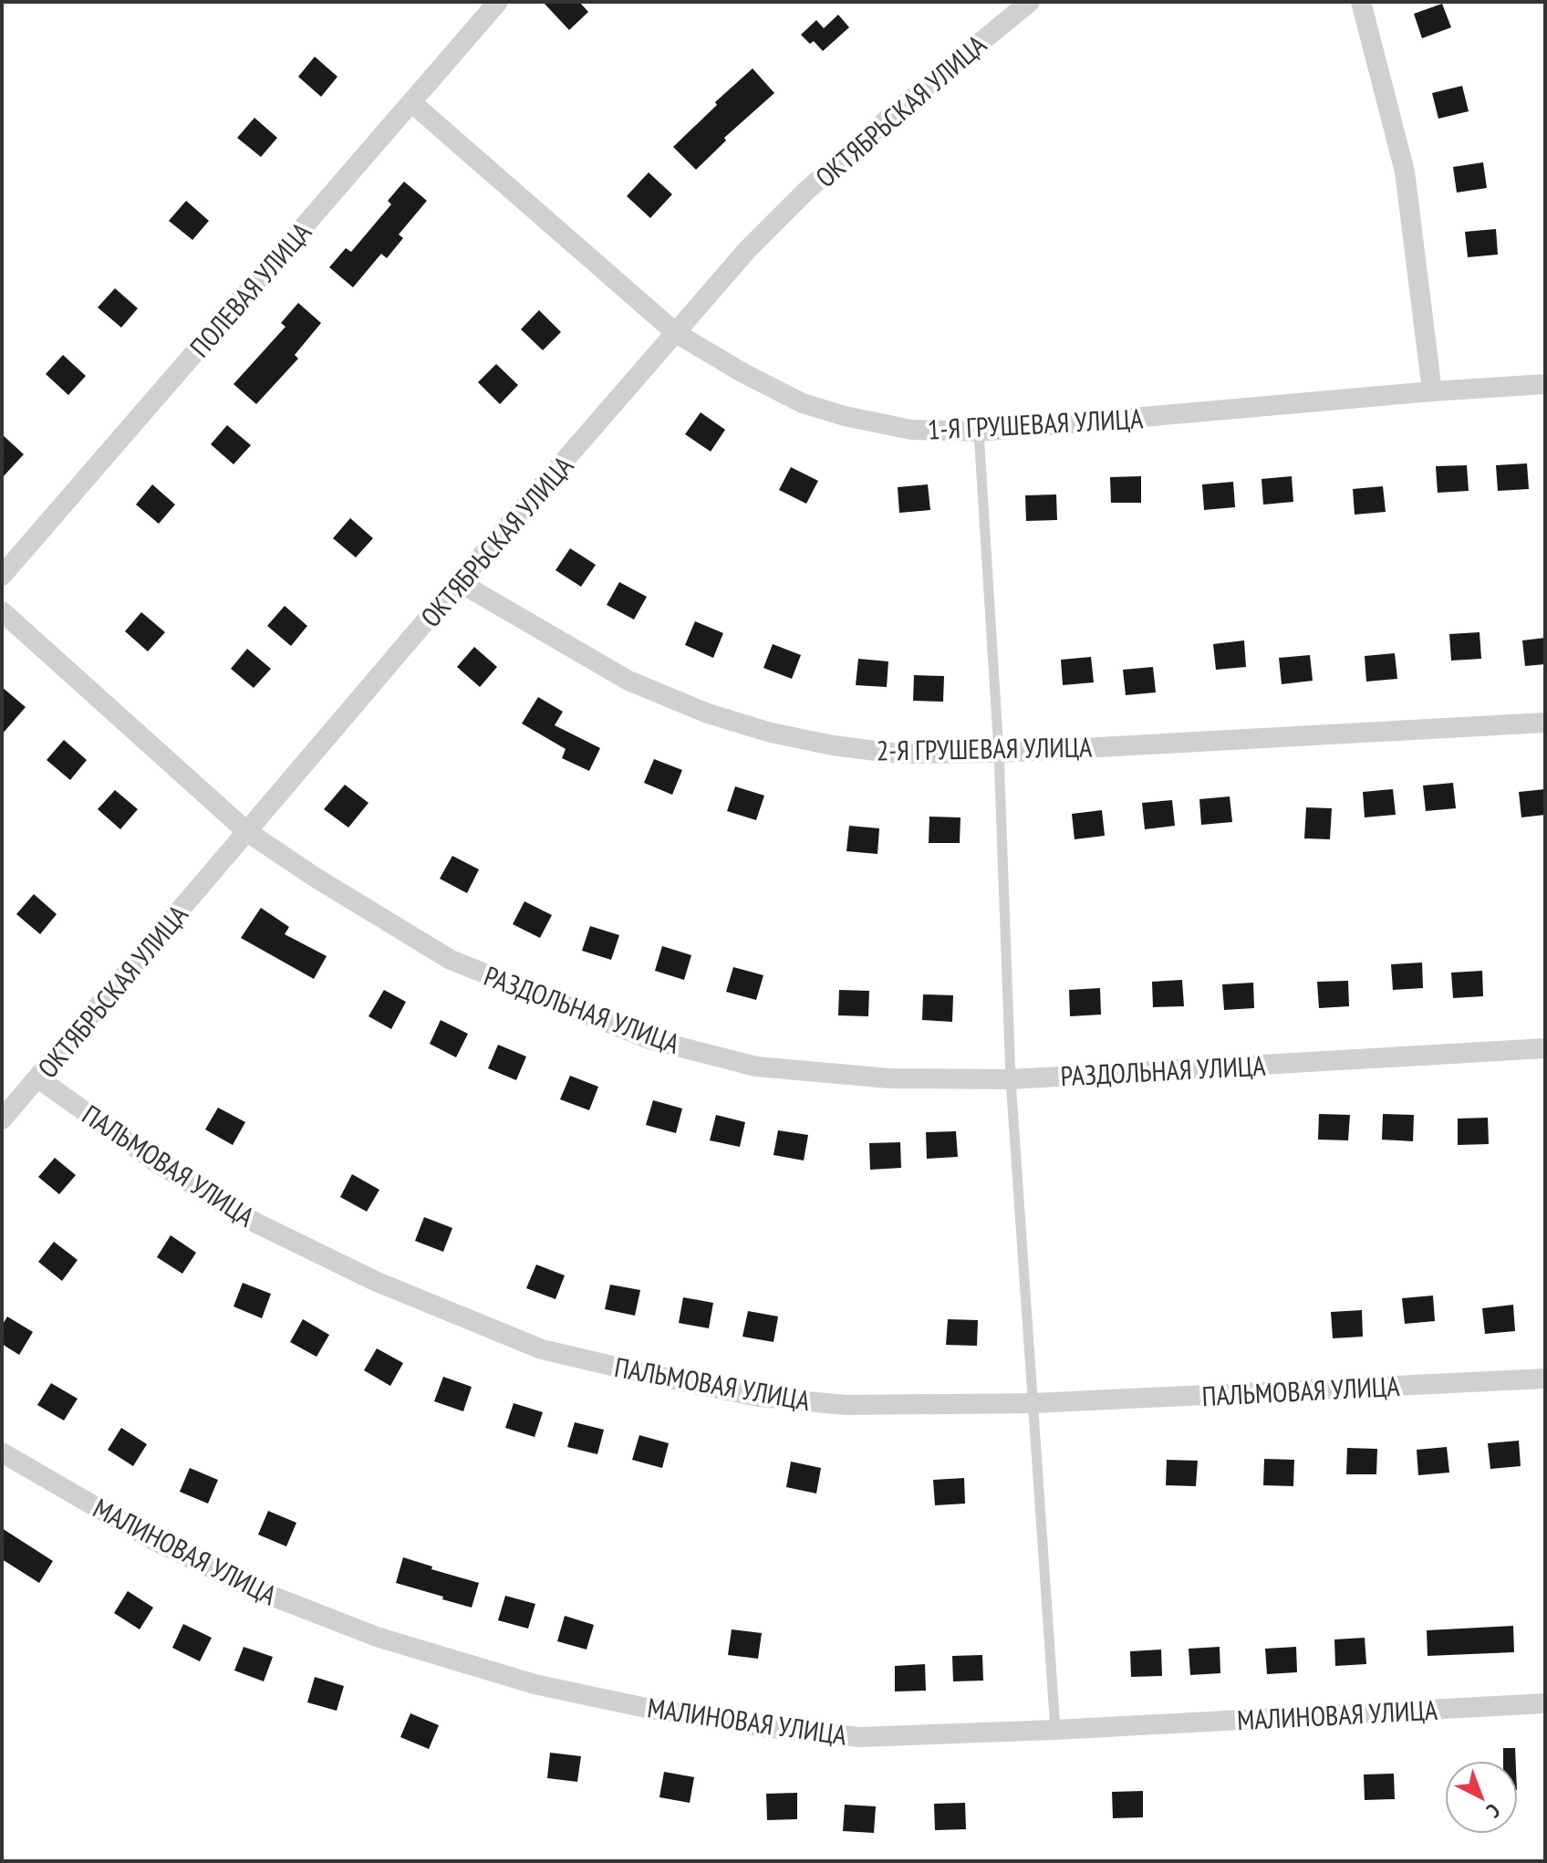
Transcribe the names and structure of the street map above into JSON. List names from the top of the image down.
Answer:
{
  "streets": {
    "street": [
      "ОКТЯБРЬСКАЯ УЛИЦА",
      "ПОЛЕВАЯ УЛИЦА",
      "1-Я ГРУШЕВАЯ УЛИЦА",
      "2-Я ГРУШЕВАЯ УЛИЦА",
      "РАЗДОЛЬНАЯ УЛИЦА",
      "ПАЛЬМОВАЯ УЛИЦА",
      "МАЛИНОВАЯ УЛИЦА"
    ]
  },
  "crossings": [
    ["ОКТЯБРЬСКАЯ УЛИЦА", "1-Я ГРУШЕВАЯ УЛИЦА"],
    ["ОКТЯБРЬСКАЯ УЛИЦА", "2-Я ГРУШЕВАЯ УЛИЦА"],
    ["ОКТЯБРЬСКАЯ УЛИЦА", "РАЗДОЛЬНАЯ УЛИЦА"],
    ["ОКТЯБРЬСКАЯ УЛИЦА", "ПАЛЬМОВАЯ УЛИЦА"],
    ["ПОЛЕВАЯ УЛИЦА", "1-Я ГРУШЕВАЯ УЛИЦА"]
  ],
  "north": "bottom right"
}
